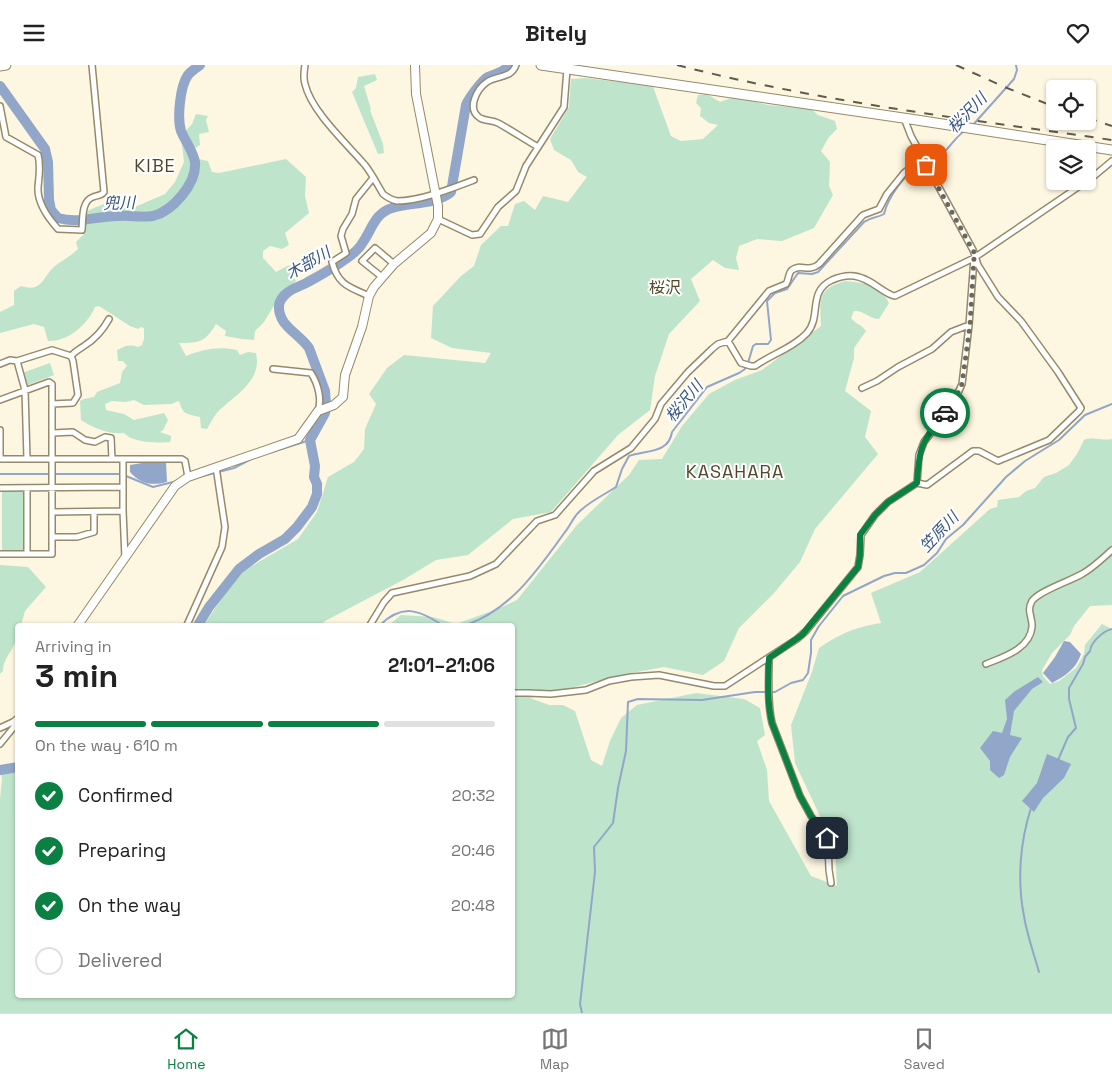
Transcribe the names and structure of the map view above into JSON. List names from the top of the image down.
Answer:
{
  "districts": ["KIBE", "桜沢", "KASAHARA"],
  "water": [
    "桜沢川",
    "兜川",
    "木部川",
    "笠原川"
  ],
  "page": {
    "header": "Bitely",
    "heading": ["3 min", "Arriving in", "21:01–21:06"],
    "bar": "On the way · 610 m",
    "list": [
      ["Confirmed", "20:32"],
      ["Preparing", "20:46"],
      ["On the way", "20:48"],
      "Delivered"
    ],
    "tabs": ["Home", "Map", "Saved"]
  }
}
